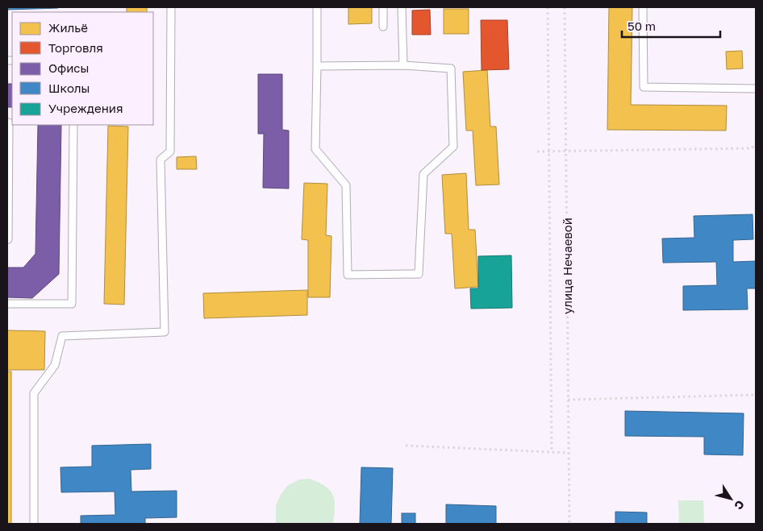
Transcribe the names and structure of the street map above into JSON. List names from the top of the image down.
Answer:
{
  "streets": {
    "path": ["улица Нечаевой"]
  },
  "legend": [
    "Жильё",
    "Торговля",
    "Офисы",
    "Школы",
    "Учреждения"
  ],
  "scale_bar": "50 m",
  "north": "bottom right"
}
